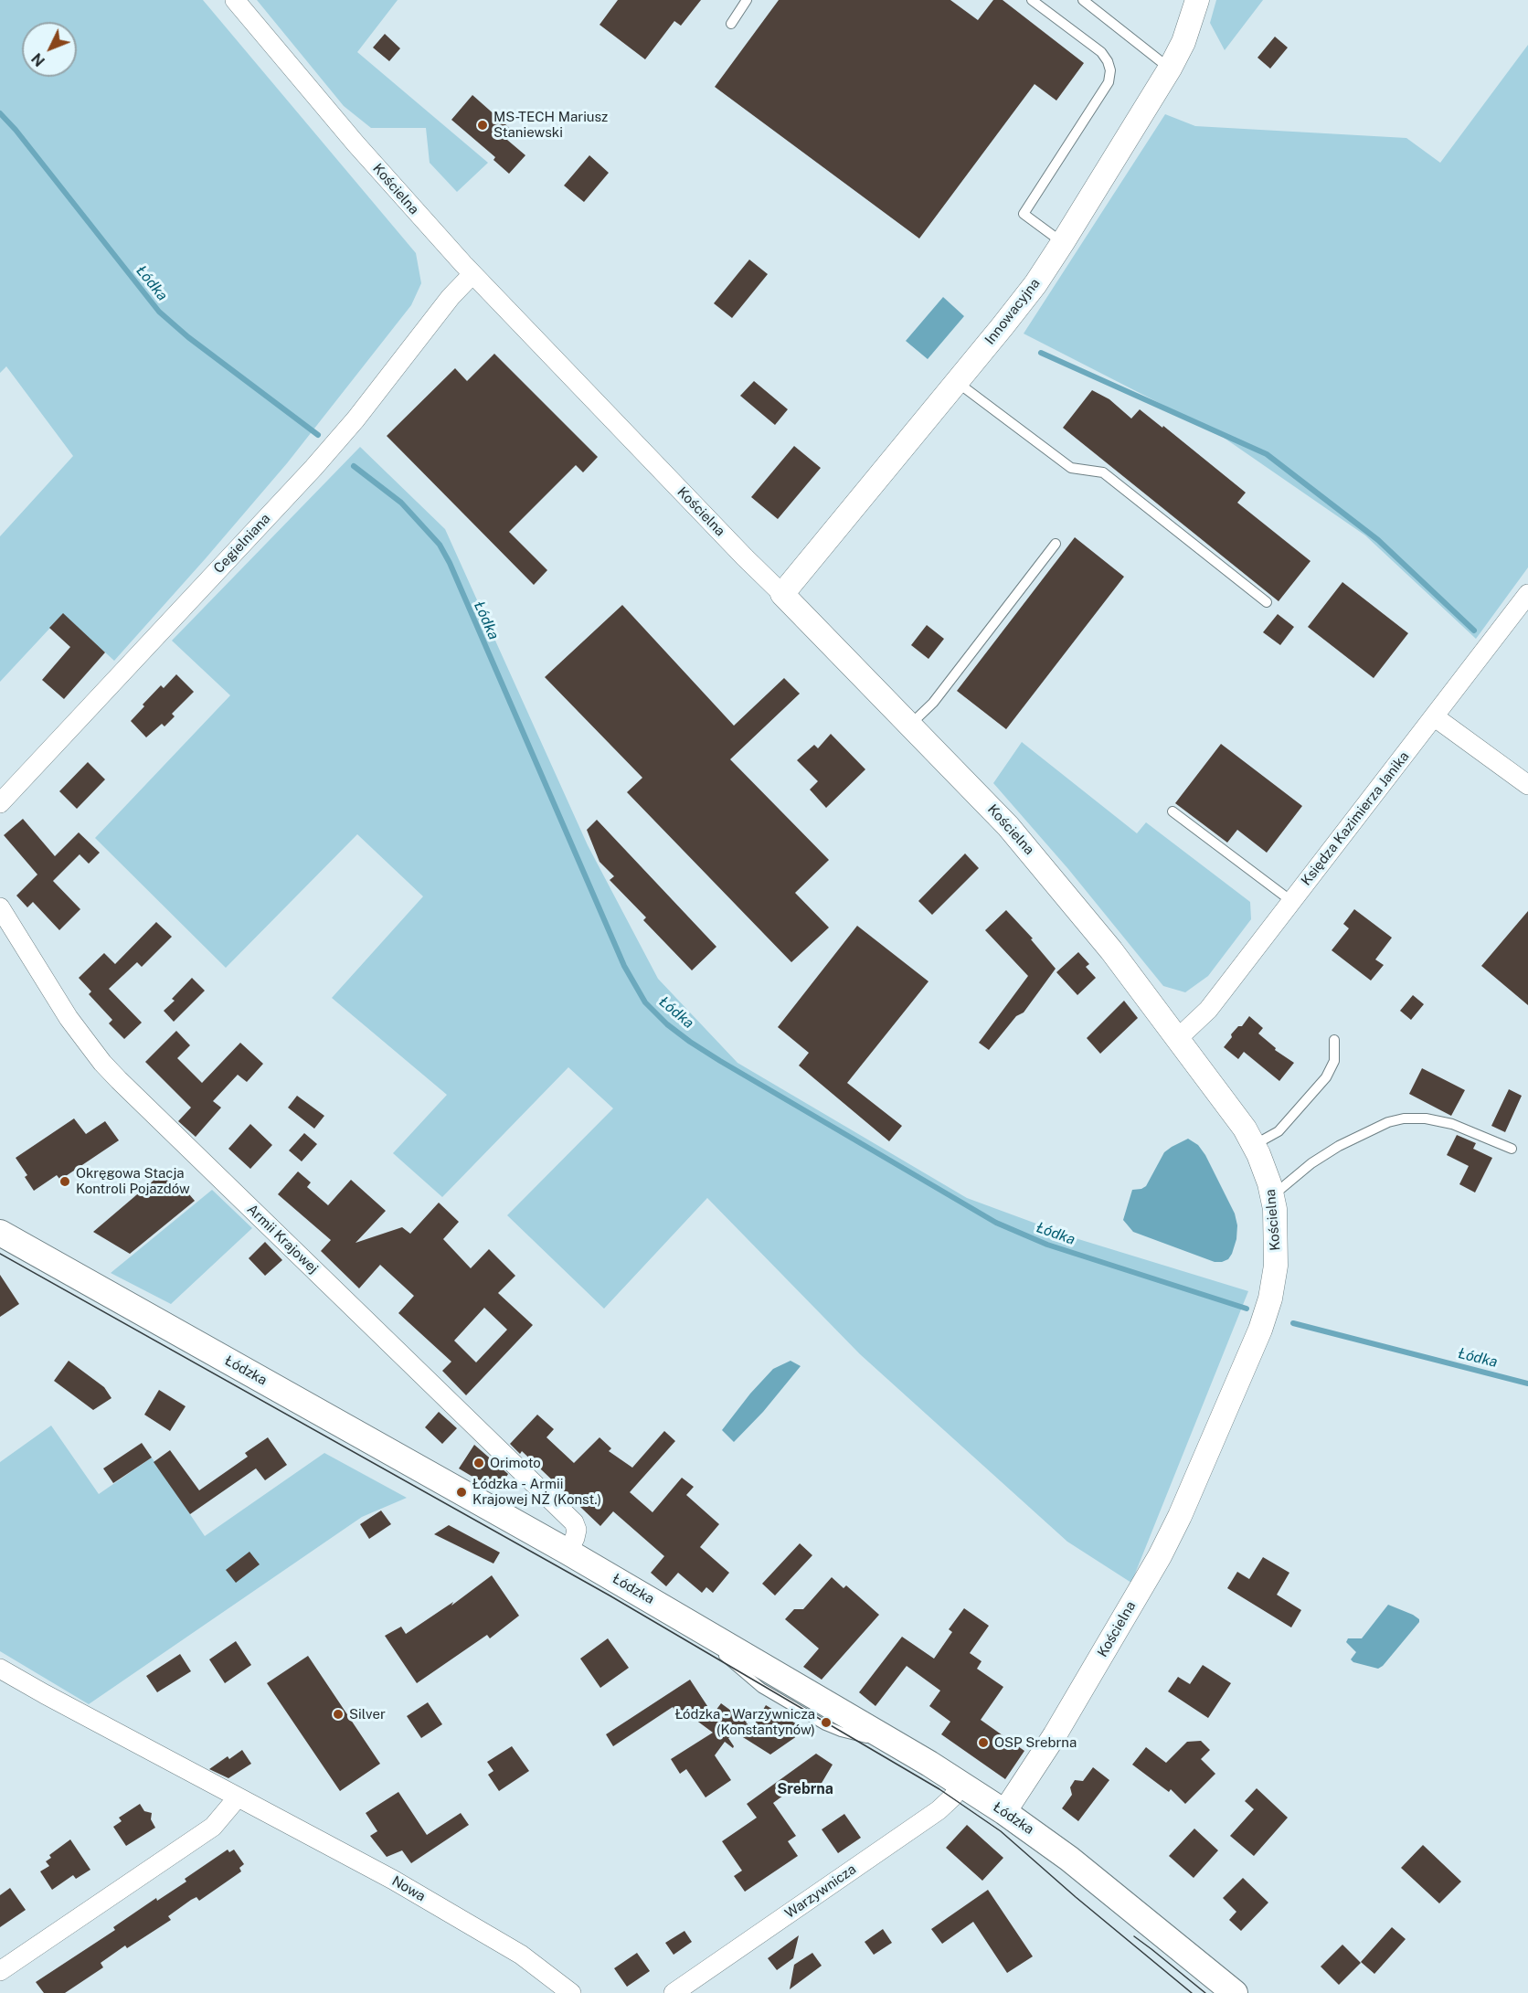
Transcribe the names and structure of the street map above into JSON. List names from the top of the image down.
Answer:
{
  "streets": {
    "main road": ["Łódzka"],
    "street": [
      "Kościelna",
      "Innowacyjna",
      "Cegielniana",
      "Księdza Kazimierza Janika",
      "Armii Krajowej",
      "Nowa",
      "Warzywnicza"
    ]
  },
  "crossings": [
    ["Kościelna", "Innowacyjna"],
    ["Kościelna", "Cegielniana"],
    ["Kościelna", "Księdza Kazimierza Janika"],
    ["Kościelna", "Łódzka"],
    ["Armii Krajowej", "Łódzka"],
    ["Łódzka", "Warzywnicza"]
  ],
  "districts": ["Srebrna"],
  "water": ["Łódka"],
  "places": [
    "MS-TECH Mariusz Staniewski",
    "Okręgowa Stacja Kontroli Pojazdów",
    "Orimoto",
    "Łódzka - Armii Krajowej NŻ (Konst.)",
    "Silver",
    "Łódzka - Warzywnicza (Konstantynów)",
    "OSP Srebrna"
  ],
  "north": "bottom left"
}
